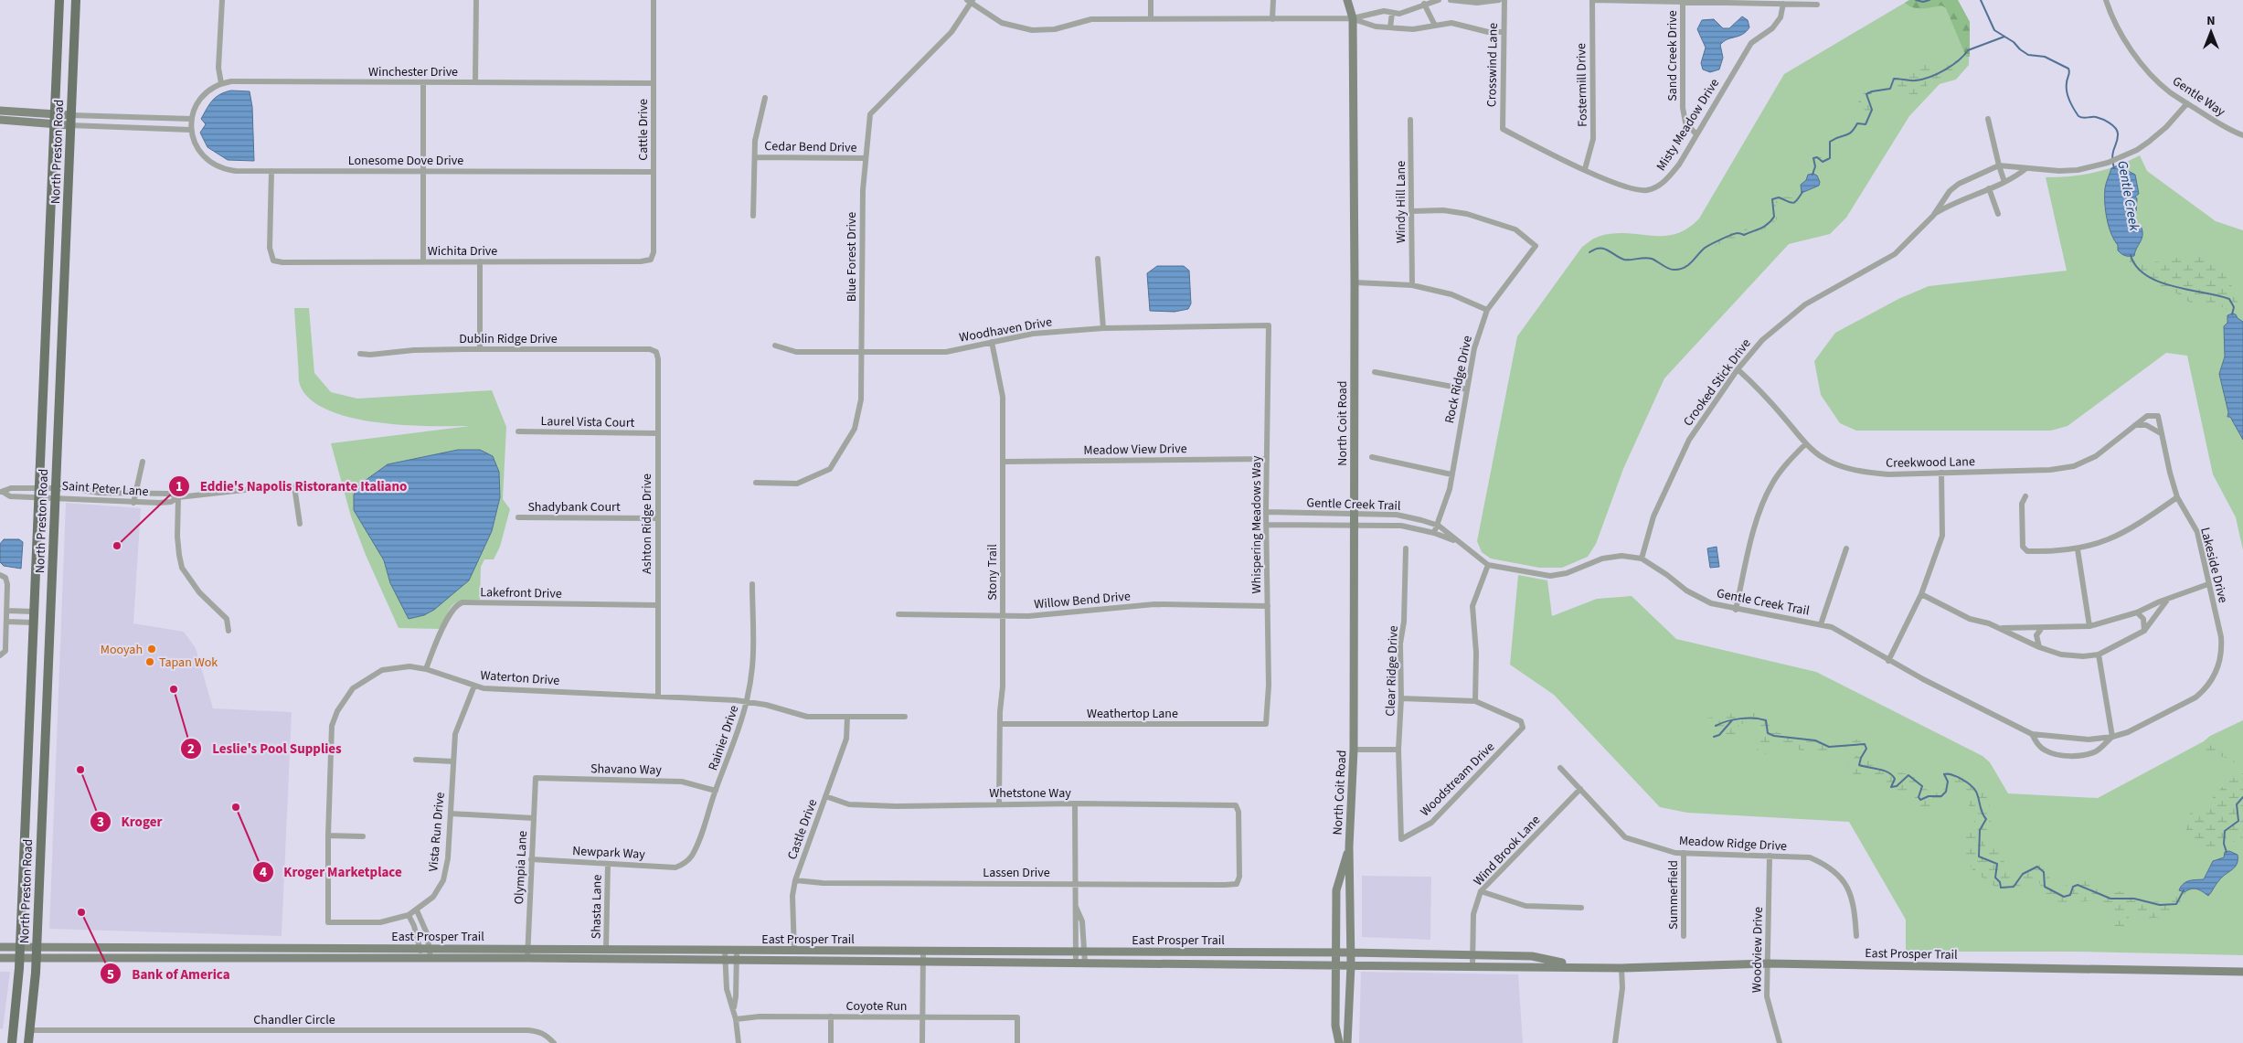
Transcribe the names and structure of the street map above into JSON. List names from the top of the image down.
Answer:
{
  "streets": {
    "main road": ["North Preston Road", "North Coit Road", "East Prosper Trail"],
    "street": [
      "Sand Creek Drive",
      "Crosswind Lane",
      "Winchester Drive",
      "Fostermill Drive",
      "Gentle Way",
      "Misty Meadow Drive",
      "Cattle Drive",
      "Cedar Bend Drive",
      "Lonesome Dove Drive",
      "Windy Hill Lane",
      "Wichita Drive",
      "Blue Forest Drive",
      "Woodhaven Drive",
      "Dublin Ridge Drive",
      "Rock Ridge Drive",
      "Crooked Stick Drive",
      "Laurel Vista Court",
      "Meadow View Drive",
      "Creekwood Lane",
      "Saint Peter Lane",
      "Gentle Creek Trail",
      "Shadybank Court",
      "Ashton Ridge Drive",
      "Whispering Meadows Way",
      "Lakeside Drive",
      "Stony Trail",
      "Lakefront Drive",
      "Willow Bend Drive",
      "Clear Ridge Drive",
      "Waterton Drive",
      "Weathertop Lane",
      "Rainier Drive",
      "Shavano Way",
      "Woodstream Drive",
      "Whetstone Way",
      "Castle Drive",
      "Vista Run Drive",
      "Meadow Ridge Drive",
      "Wind Brook Lane",
      "Newpark Way",
      "Olympia Lane",
      "Lassen Drive",
      "Summerfield",
      "Shasta Lane",
      "Woodview Drive",
      "Coyote Run",
      "Chandler Circle"
    ]
  },
  "crossings": [
    ["Sand Creek Drive", "Misty Meadow Drive"],
    ["Crosswind Lane", "Misty Meadow Drive"],
    ["Winchester Drive", "Cattle Drive"],
    ["Winchester Drive", "Lonesome Dove Drive"],
    ["Fostermill Drive", "Misty Meadow Drive"],
    ["Cattle Drive", "Lonesome Dove Drive"],
    ["Cattle Drive", "Wichita Drive"],
    ["Cedar Bend Drive", "Blue Forest Drive"],
    ["North Preston Road", "Saint Peter Lane"],
    ["North Preston Road", "East Prosper Trail"],
    ["North Preston Road", "Chandler Circle"],
    ["Lonesome Dove Drive", "Wichita Drive"],
    ["Windy Hill Lane", "Rock Ridge Drive"],
    ["Blue Forest Drive", "Woodhaven Drive"],
    ["Woodhaven Drive", "Whispering Meadows Way"],
    ["Woodhaven Drive", "Stony Trail"],
    ["Dublin Ridge Drive", "Ashton Ridge Drive"],
    ["Rock Ridge Drive", "Gentle Creek Trail"],
    ["Crooked Stick Drive", "Creekwood Lane"],
    ["Crooked Stick Drive", "Gentle Creek Trail"],
    ["Laurel Vista Court", "Ashton Ridge Drive"],
    ["North Coit Road", "Gentle Creek Trail"],
    ["North Coit Road", "East Prosper Trail"],
    ["Meadow View Drive", "Whispering Meadows Way"],
    ["Meadow View Drive", "Stony Trail"],
    ["Creekwood Lane", "Lakeside Drive"],
    ["Gentle Creek Trail", "Whispering Meadows Way"],
    ["Gentle Creek Trail", "Lakeside Drive"],
    ["Shadybank Court", "Ashton Ridge Drive"],
    ["Ashton Ridge Drive", "Lakefront Drive"],
    ["Ashton Ridge Drive", "Waterton Drive"],
    ["Whispering Meadows Way", "Willow Bend Drive"],
    ["Whispering Meadows Way", "Weathertop Lane"],
    ["Stony Trail", "Willow Bend Drive"],
    ["Stony Trail", "Weathertop Lane"],
    ["Stony Trail", "Whetstone Way"],
    ["Lakefront Drive", "Waterton Drive"],
    ["Clear Ridge Drive", "Woodstream Drive"],
    ["Waterton Drive", "Rainier Drive"],
    ["Waterton Drive", "Castle Drive"],
    ["Waterton Drive", "Vista Run Drive"],
    ["Rainier Drive", "Shavano Way"],
    ["Rainier Drive", "Newpark Way"],
    ["Shavano Way", "Olympia Lane"],
    ["Whetstone Way", "Castle Drive"],
    ["Whetstone Way", "Lassen Drive"],
    ["Castle Drive", "Lassen Drive"],
    ["Castle Drive", "East Prosper Trail"],
    ["Meadow Ridge Drive", "Wind Brook Lane"],
    ["Meadow Ridge Drive", "Summerfield"],
    ["Meadow Ridge Drive", "Woodview Drive"],
    ["Wind Brook Lane", "East Prosper Trail"],
    ["Newpark Way", "Olympia Lane"],
    ["Newpark Way", "Shasta Lane"],
    ["Olympia Lane", "East Prosper Trail"],
    ["Shasta Lane", "East Prosper Trail"],
    ["East Prosper Trail", "Woodview Drive"]
  ],
  "water": ["Gentle Creek"],
  "places": [
    "Eddie's Napolis Ristorante Italiano",
    "Mooyah",
    "Tapan Wok",
    "Leslie's Pool Supplies",
    "Kroger",
    "Kroger Marketplace",
    "Bank of America"
  ],
  "north": "top"
}
